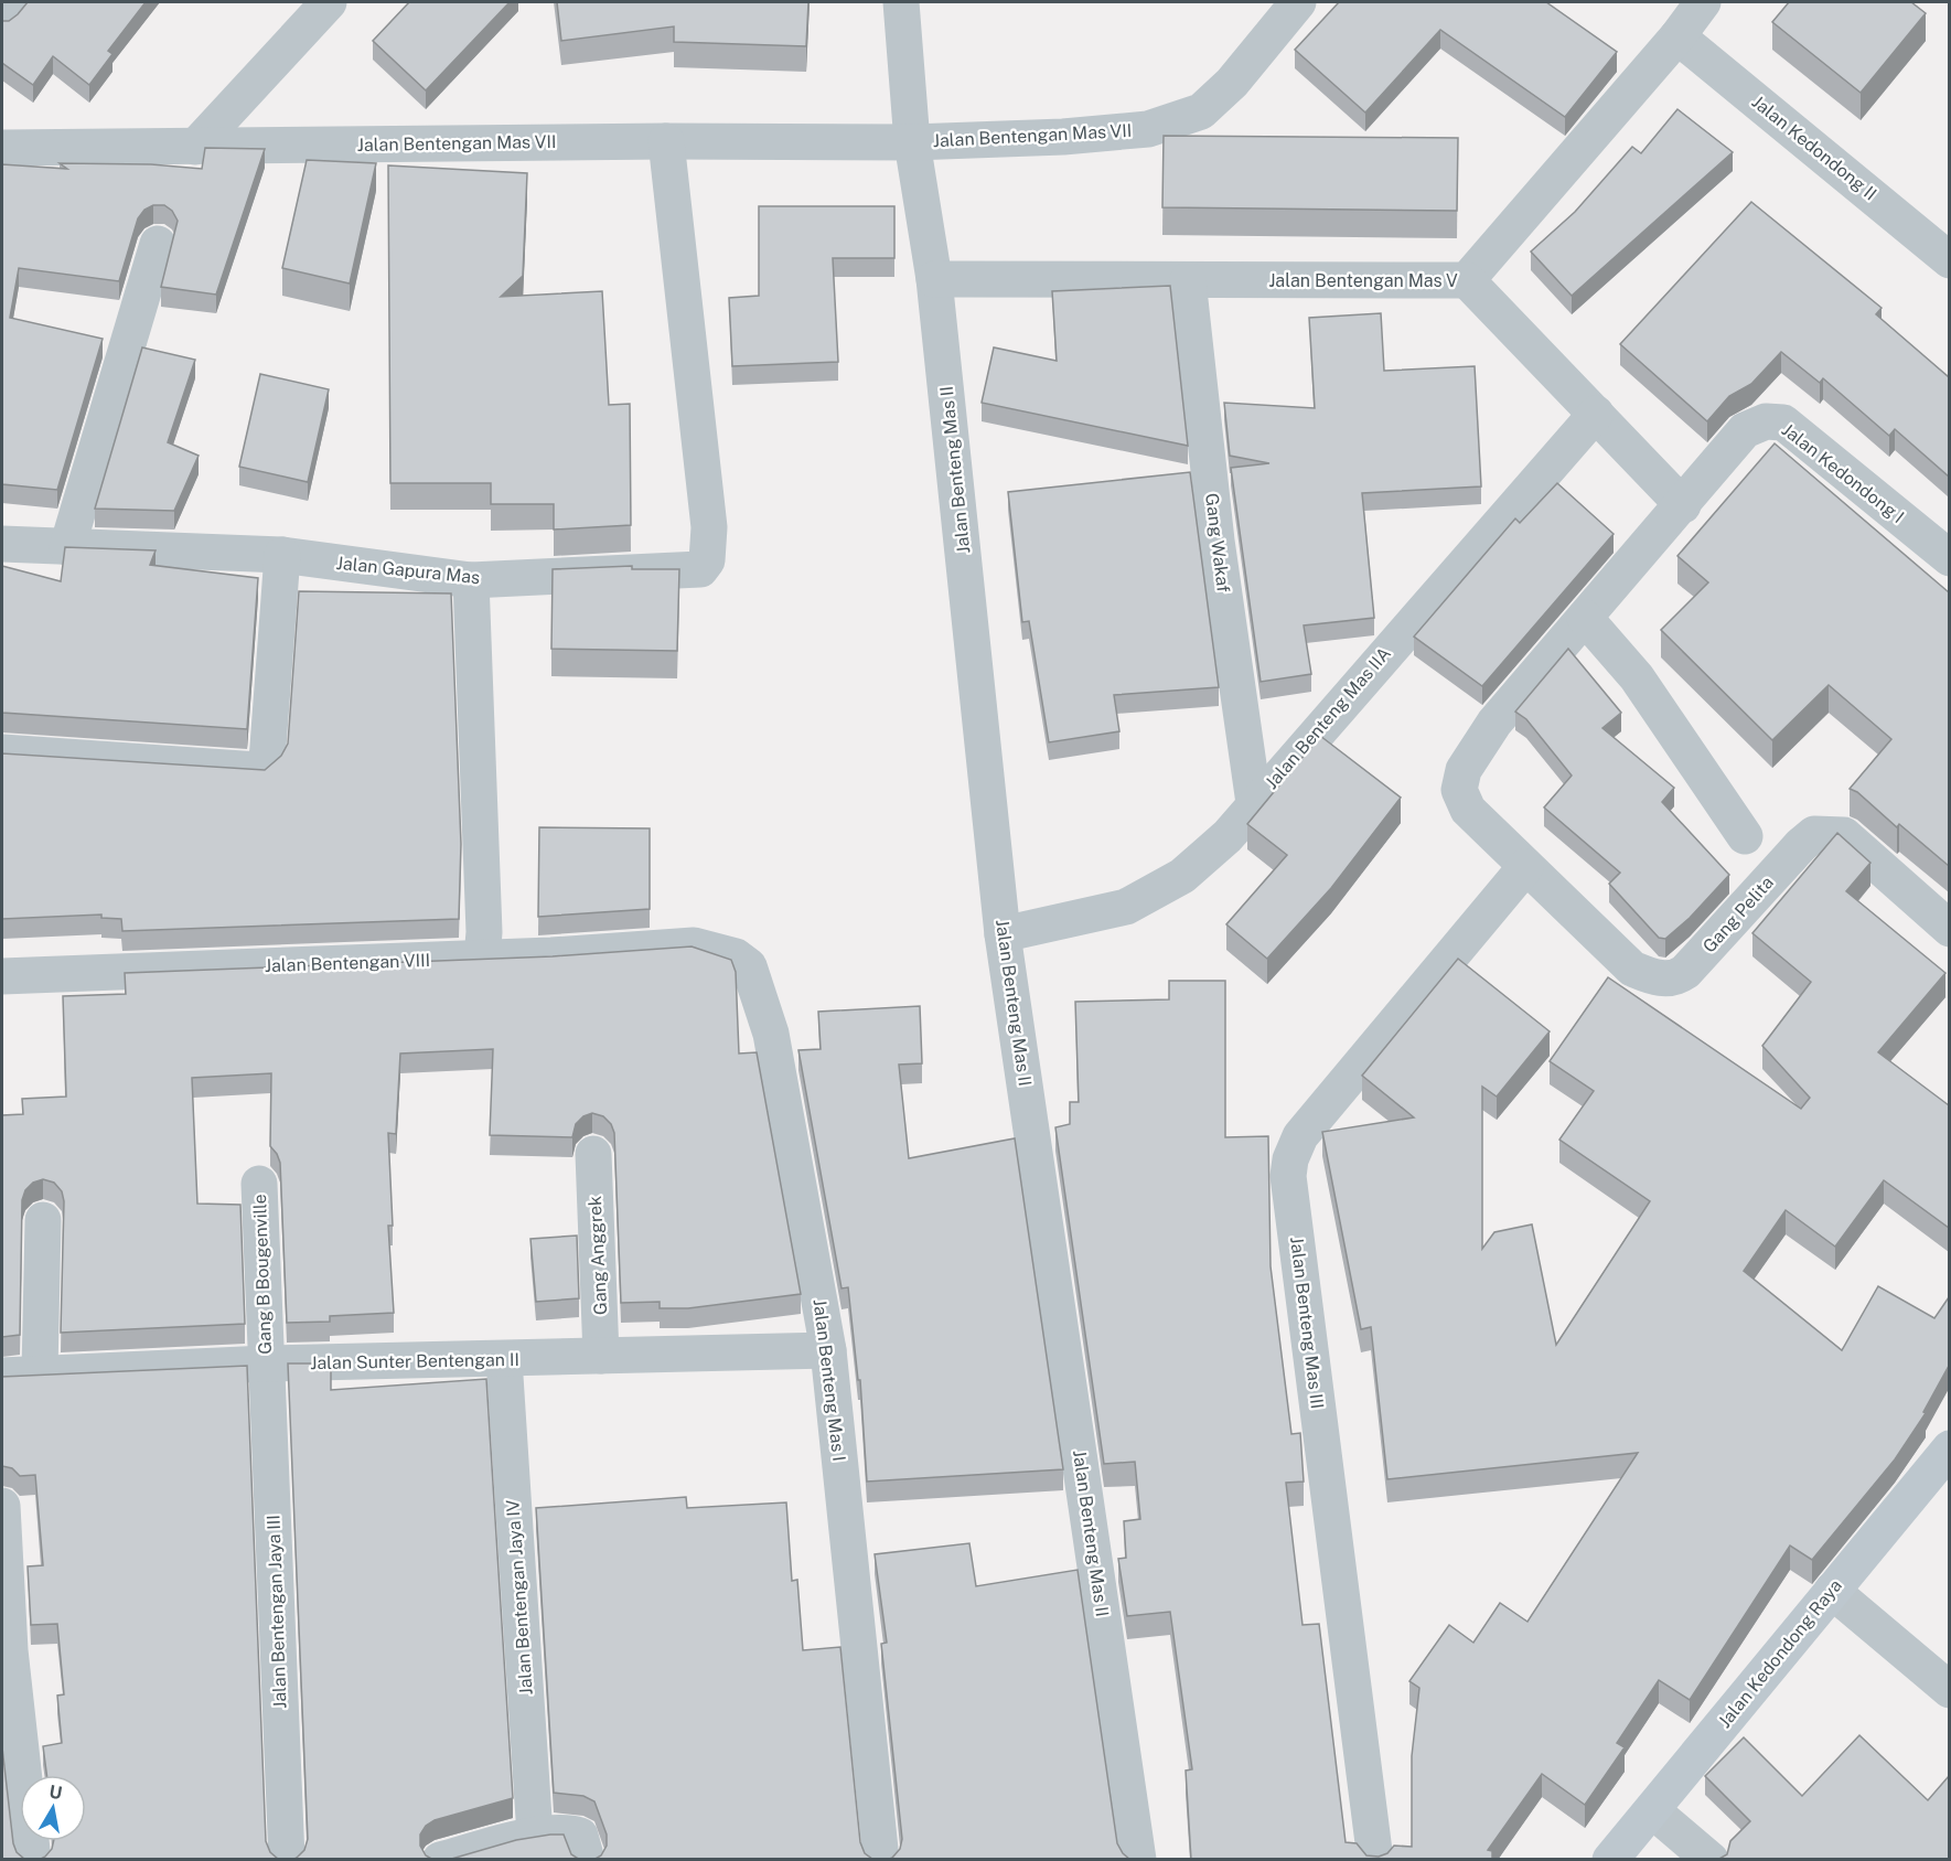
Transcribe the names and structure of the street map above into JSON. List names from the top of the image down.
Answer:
{
  "streets": {
    "street": [
      "Jalan Bentengan Mas VII",
      "Jalan Kedondong II",
      "Jalan Bentengan Mas V",
      "Jalan Benteng Mas II",
      "Jalan Kedondong I",
      "Gang Wakaf",
      "Jalan Gapura Mas",
      "Jalan Benteng Mas IIA",
      "Gang Pelita",
      "Jalan Bentengan VIII",
      "Gang Anggrek",
      "Gang B Bougenville",
      "Jalan Benteng Mas III",
      "Jalan Sunter Bentengan II",
      "Jalan Benteng Mas I",
      "Jalan Bentengan Jaya IV",
      "Jalan Bentengan Jaya III",
      "Jalan Kedondong Raya"
    ]
  },
  "crossings": [
    ["Jalan Bentengan Mas VII", "Jalan Benteng Mas II"],
    ["Jalan Bentengan Mas VII", "Jalan Gapura Mas"],
    ["Jalan Kedondong II", "Jalan Bentengan Mas V"],
    ["Jalan Bentengan Mas V", "Jalan Benteng Mas II"],
    ["Jalan Bentengan Mas V", "Gang Wakaf"],
    ["Jalan Benteng Mas II", "Jalan Benteng Mas IIA"],
    ["Jalan Kedondong I", "Gang Pelita"],
    ["Gang Wakaf", "Jalan Benteng Mas IIA"],
    ["Gang Pelita", "Jalan Benteng Mas III"],
    ["Jalan Bentengan VIII", "Jalan Benteng Mas I"],
    ["Gang Anggrek", "Jalan Sunter Bentengan II"],
    ["Gang B Bougenville", "Jalan Sunter Bentengan II"],
    ["Gang B Bougenville", "Jalan Bentengan Jaya III"],
    ["Jalan Sunter Bentengan II", "Jalan Benteng Mas I"],
    ["Jalan Sunter Bentengan II", "Jalan Bentengan Jaya IV"],
    ["Jalan Sunter Bentengan II", "Jalan Bentengan Jaya III"]
  ],
  "north": "top"
}
